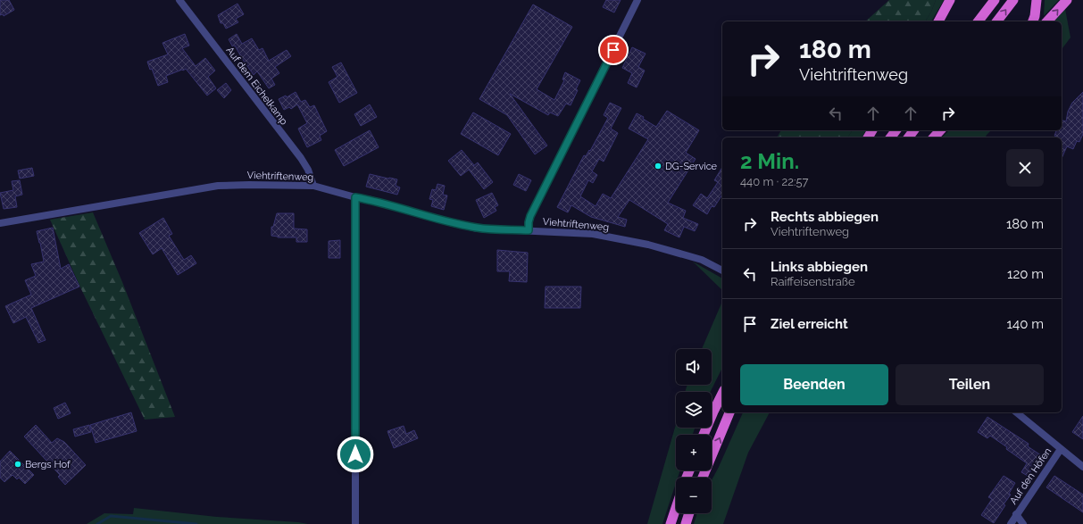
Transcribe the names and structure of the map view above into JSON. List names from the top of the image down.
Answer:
{
  "streets": {
    "street": ["Auf dem Eichelkamp", "Viehtriftenweg", "Auf den Höfen"]
  },
  "crossings": [
    ["Auf dem Eichelkamp", "Viehtriftenweg"]
  ],
  "places": ["DG-Service", "Bergs Hof"],
  "page": {
    "turn": ["180 m", "Viehtriftenweg"],
    "heading": ["2 Min.", "440 m · 22:57"],
    "list": [
      {
        "name": "Rechts abbiegen",
        "note": "Viehtriftenweg",
        "value": "180 m"
      },
      {
        "name": "Links abbiegen",
        "note": "Raiffeisenstraße",
        "value": "120 m"
      },
      {
        "name": "Ziel erreicht",
        "value": "140 m"
      }
    ],
    "map_buttons": ["+", "−"],
    "buttons": ["Beenden", "Teilen"]
  }
}
